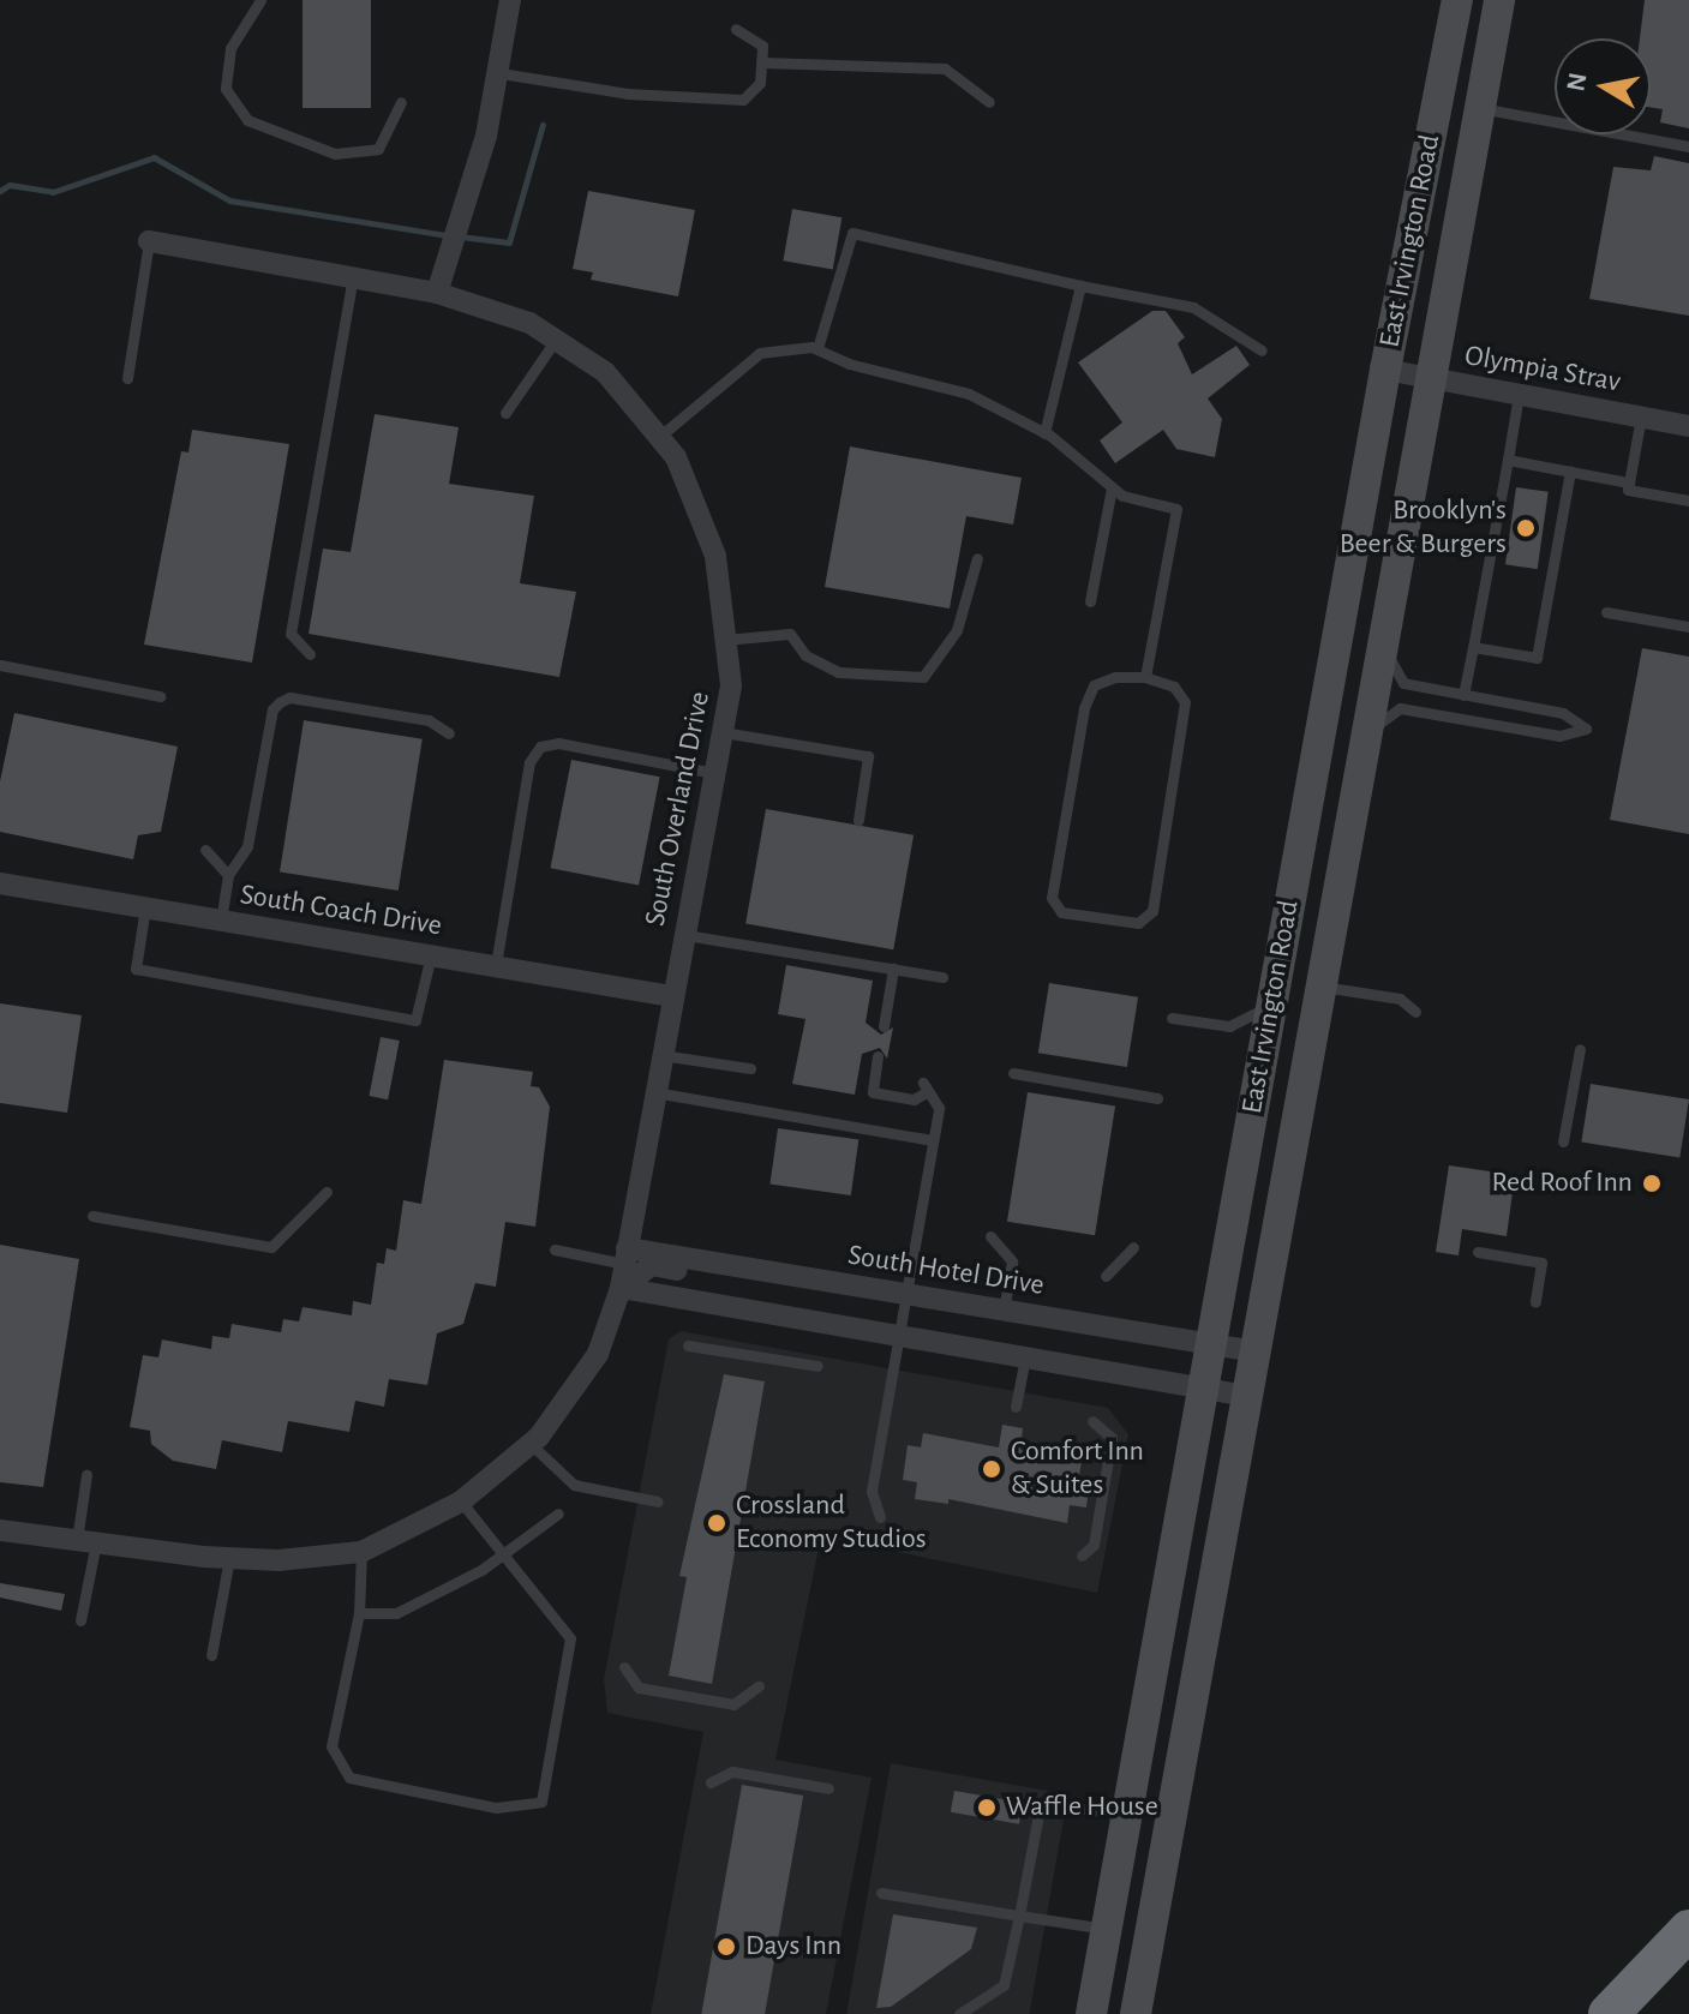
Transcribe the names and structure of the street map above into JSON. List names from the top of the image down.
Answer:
{
  "streets": {
    "main road": ["East Irvington Road"],
    "street": [
      "Olympia Strav",
      "South Overland Drive",
      "South Coach Drive",
      "South Hotel Drive"
    ]
  },
  "crossings": [
    ["East Irvington Road", "Olympia Strav"],
    ["East Irvington Road", "South Hotel Drive"],
    ["South Overland Drive", "South Coach Drive"],
    ["South Overland Drive", "South Hotel Drive"]
  ],
  "places": [
    "Brooklyn's Beer & Burgers",
    "Red Roof Inn",
    "Comfort Inn & Suites",
    "Crossland Economy Studios",
    "Waffle House",
    "Days Inn"
  ],
  "north": "left"
}
